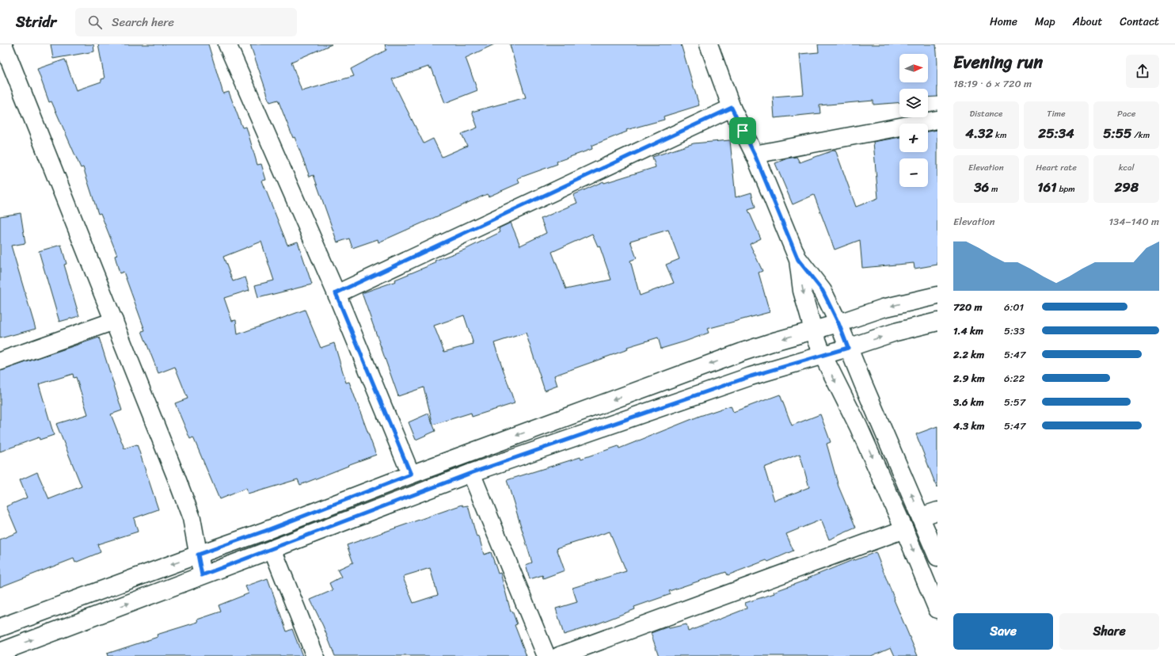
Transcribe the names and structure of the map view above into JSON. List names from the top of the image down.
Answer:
{
  "north": "right",
  "page": {
    "header": "Stridr",
    "search": "Search here",
    "nav": [
      "Home",
      "Map",
      "About",
      "Contact"
    ],
    "heading": ["Evening run", "18:19 · 6 × 720 m"],
    "map_buttons": ["+", "−"],
    "stats": [
      ["Distance", "4.32 km"],
      ["Time", "25:34"],
      ["Pace", "5:55 /km"],
      ["Elevation", "36 m"],
      ["Heart rate", "161 bpm"],
      ["kcal", "298"]
    ],
    "chart": ["Elevation", "134–140 m"],
    "list": [
      {
        "name": "720 m",
        "note": "6:01"
      },
      {
        "name": "1.4 km",
        "note": "5:33"
      },
      {
        "name": "2.2 km",
        "note": "5:47"
      },
      {
        "name": "2.9 km",
        "note": "6:22"
      },
      {
        "name": "3.6 km",
        "note": "5:57"
      },
      {
        "name": "4.3 km",
        "note": "5:47"
      }
    ],
    "buttons": ["Save", "Share"]
  }
}
